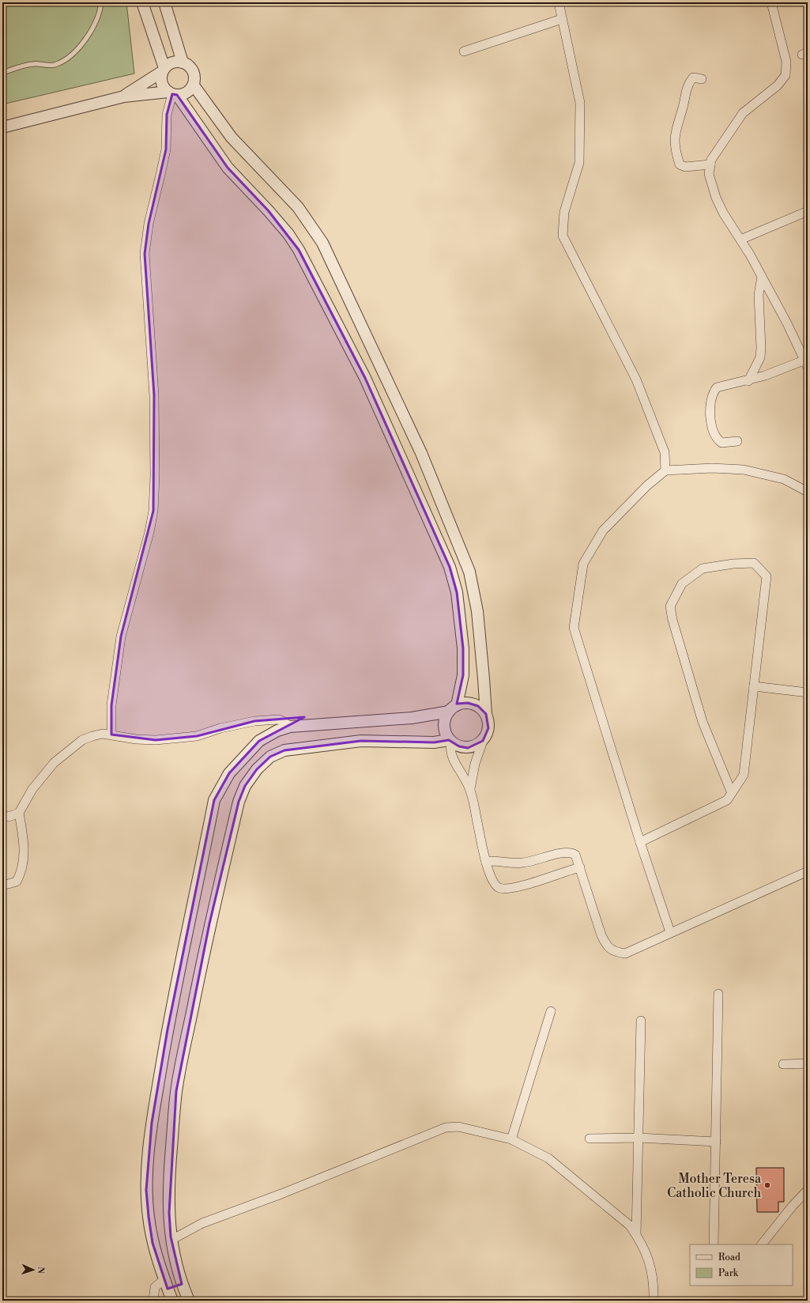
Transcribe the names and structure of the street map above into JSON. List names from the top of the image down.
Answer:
{
  "places": ["Mother Teresa Catholic Church"],
  "legend": ["Road", "Park"],
  "north": "right"
}
